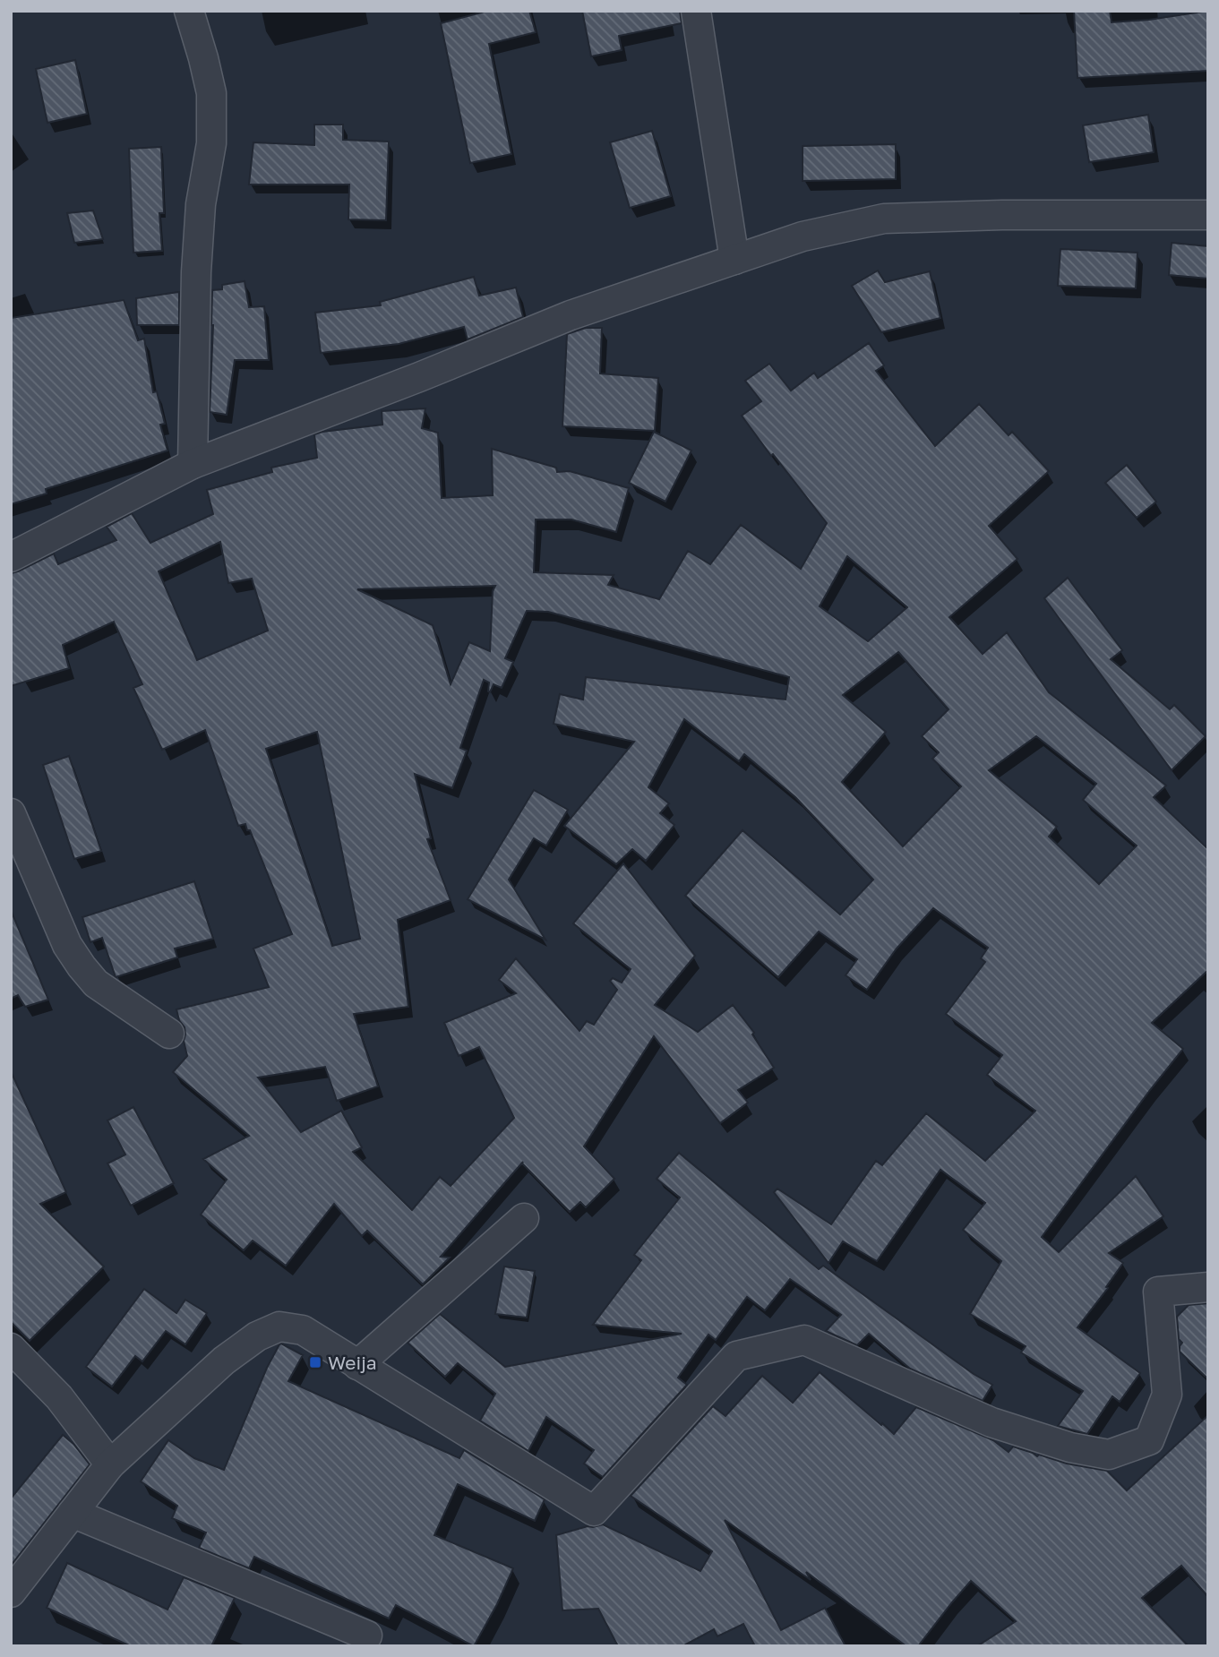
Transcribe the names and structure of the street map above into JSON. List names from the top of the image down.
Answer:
{
  "places": {
    "transit": ["Weija"]
  }
}
